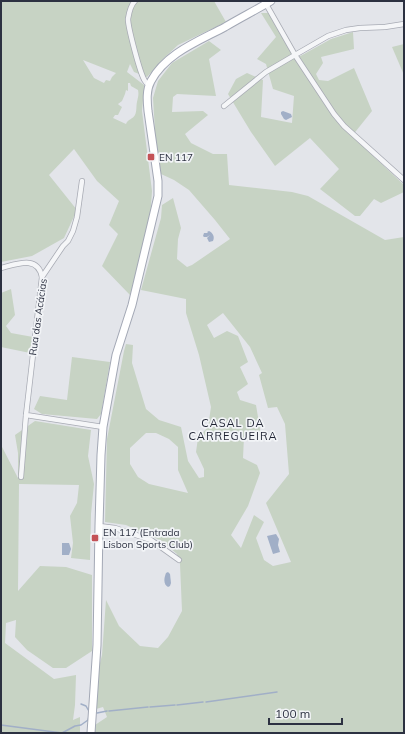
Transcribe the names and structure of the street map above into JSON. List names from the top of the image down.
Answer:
{
  "streets": {
    "street": ["Rua das Acácias"]
  },
  "districts": ["CASAL DA CARREGUEIRA"],
  "places": {
    "transit": ["EN 117", "EN 117 (Entrada Lisbon Sports Club)"]
  },
  "scale_bar": "100 m"
}
